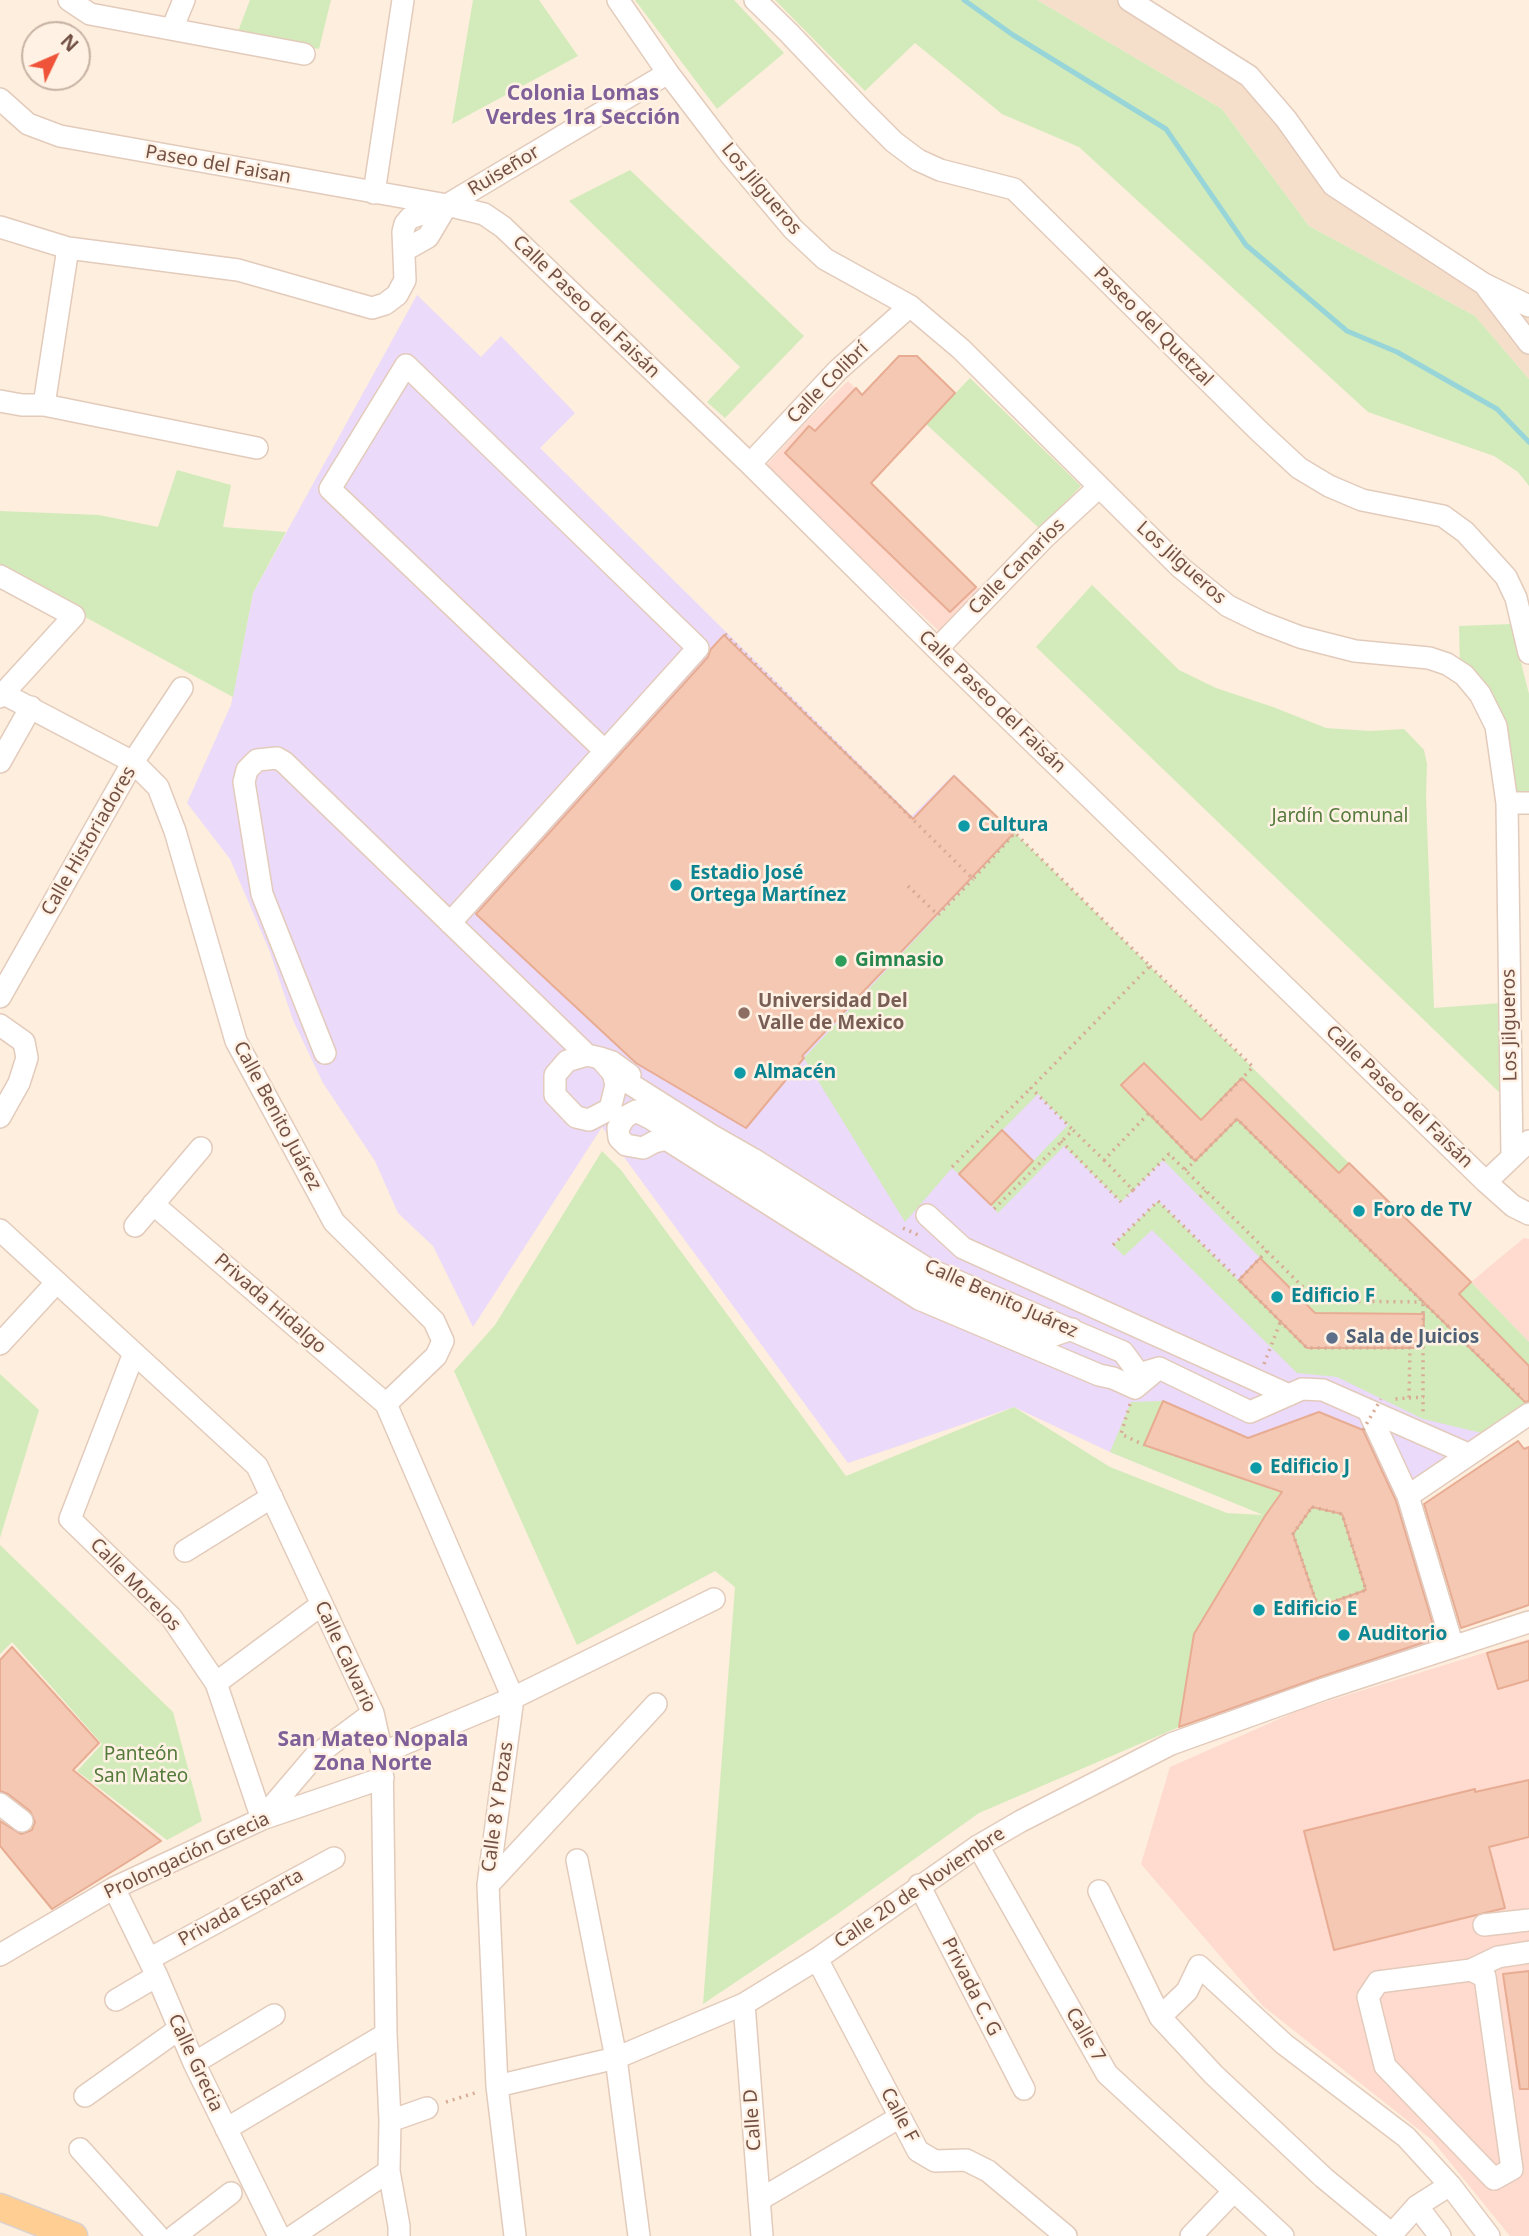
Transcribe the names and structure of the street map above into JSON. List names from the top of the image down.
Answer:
{
  "streets": {
    "street": [
      "Paseo del Faisan",
      "Ruiseñor",
      "Los Jilgueros",
      "Calle Paseo del Faisán",
      "Paseo del Quetzal",
      "Calle Colibrí",
      "Calle Canarios",
      "Calle Historiadores",
      "Calle Benito Juárez",
      "Privada Hidalgo",
      "Calle Morelos",
      "Calle Calvario",
      "Calle 8 Y Pozas",
      "Prolongación Grecia",
      "Calle 20 de Noviembre",
      "Privada Esparta",
      "Privada C. G",
      "Calle 7",
      "Calle Grecia",
      "Calle F",
      "Calle D"
    ]
  },
  "crossings": [
    ["Paseo del Faisan", "Ruiseñor"],
    ["Paseo del Faisan", "Calle Paseo del Faisán"],
    ["Ruiseñor", "Los Jilgueros"],
    ["Ruiseñor", "Calle Paseo del Faisán"],
    ["Los Jilgueros", "Calle Colibrí"],
    ["Los Jilgueros", "Calle Canarios"],
    ["Calle Paseo del Faisán", "Calle Colibrí"],
    ["Calle Paseo del Faisán", "Calle Canarios"],
    ["Calle Historiadores", "Calle Benito Juárez"],
    ["Calle Benito Juárez", "Privada Hidalgo"],
    ["Calle Morelos", "Calle Calvario"],
    ["Calle Morelos", "Prolongación Grecia"],
    ["Calle Calvario", "Prolongación Grecia"],
    ["Calle 8 Y Pozas", "Calle 20 de Noviembre"],
    ["Prolongación Grecia", "Calle Grecia"],
    ["Calle 20 de Noviembre", "Privada C. G"],
    ["Calle 20 de Noviembre", "Calle 7"],
    ["Calle 20 de Noviembre", "Calle F"],
    ["Calle 20 de Noviembre", "Calle D"],
    ["Privada Esparta", "Calle Grecia"]
  ],
  "districts": ["Colonia Lomas Verdes 1ra Sección", "San Mateo Nopala Zona Norte"],
  "parks": ["Jardín Comunal", "Panteón San Mateo"],
  "places": [
    "Cultura",
    "Estadio José Ortega Martínez",
    "Gimnasio",
    "Universidad Del Valle de Mexico",
    "Almacén",
    "Foro de TV",
    "Edificio F",
    "Sala de Juicios",
    "Edificio J",
    "Edificio E",
    "Auditorio"
  ],
  "north": "top right"
}
